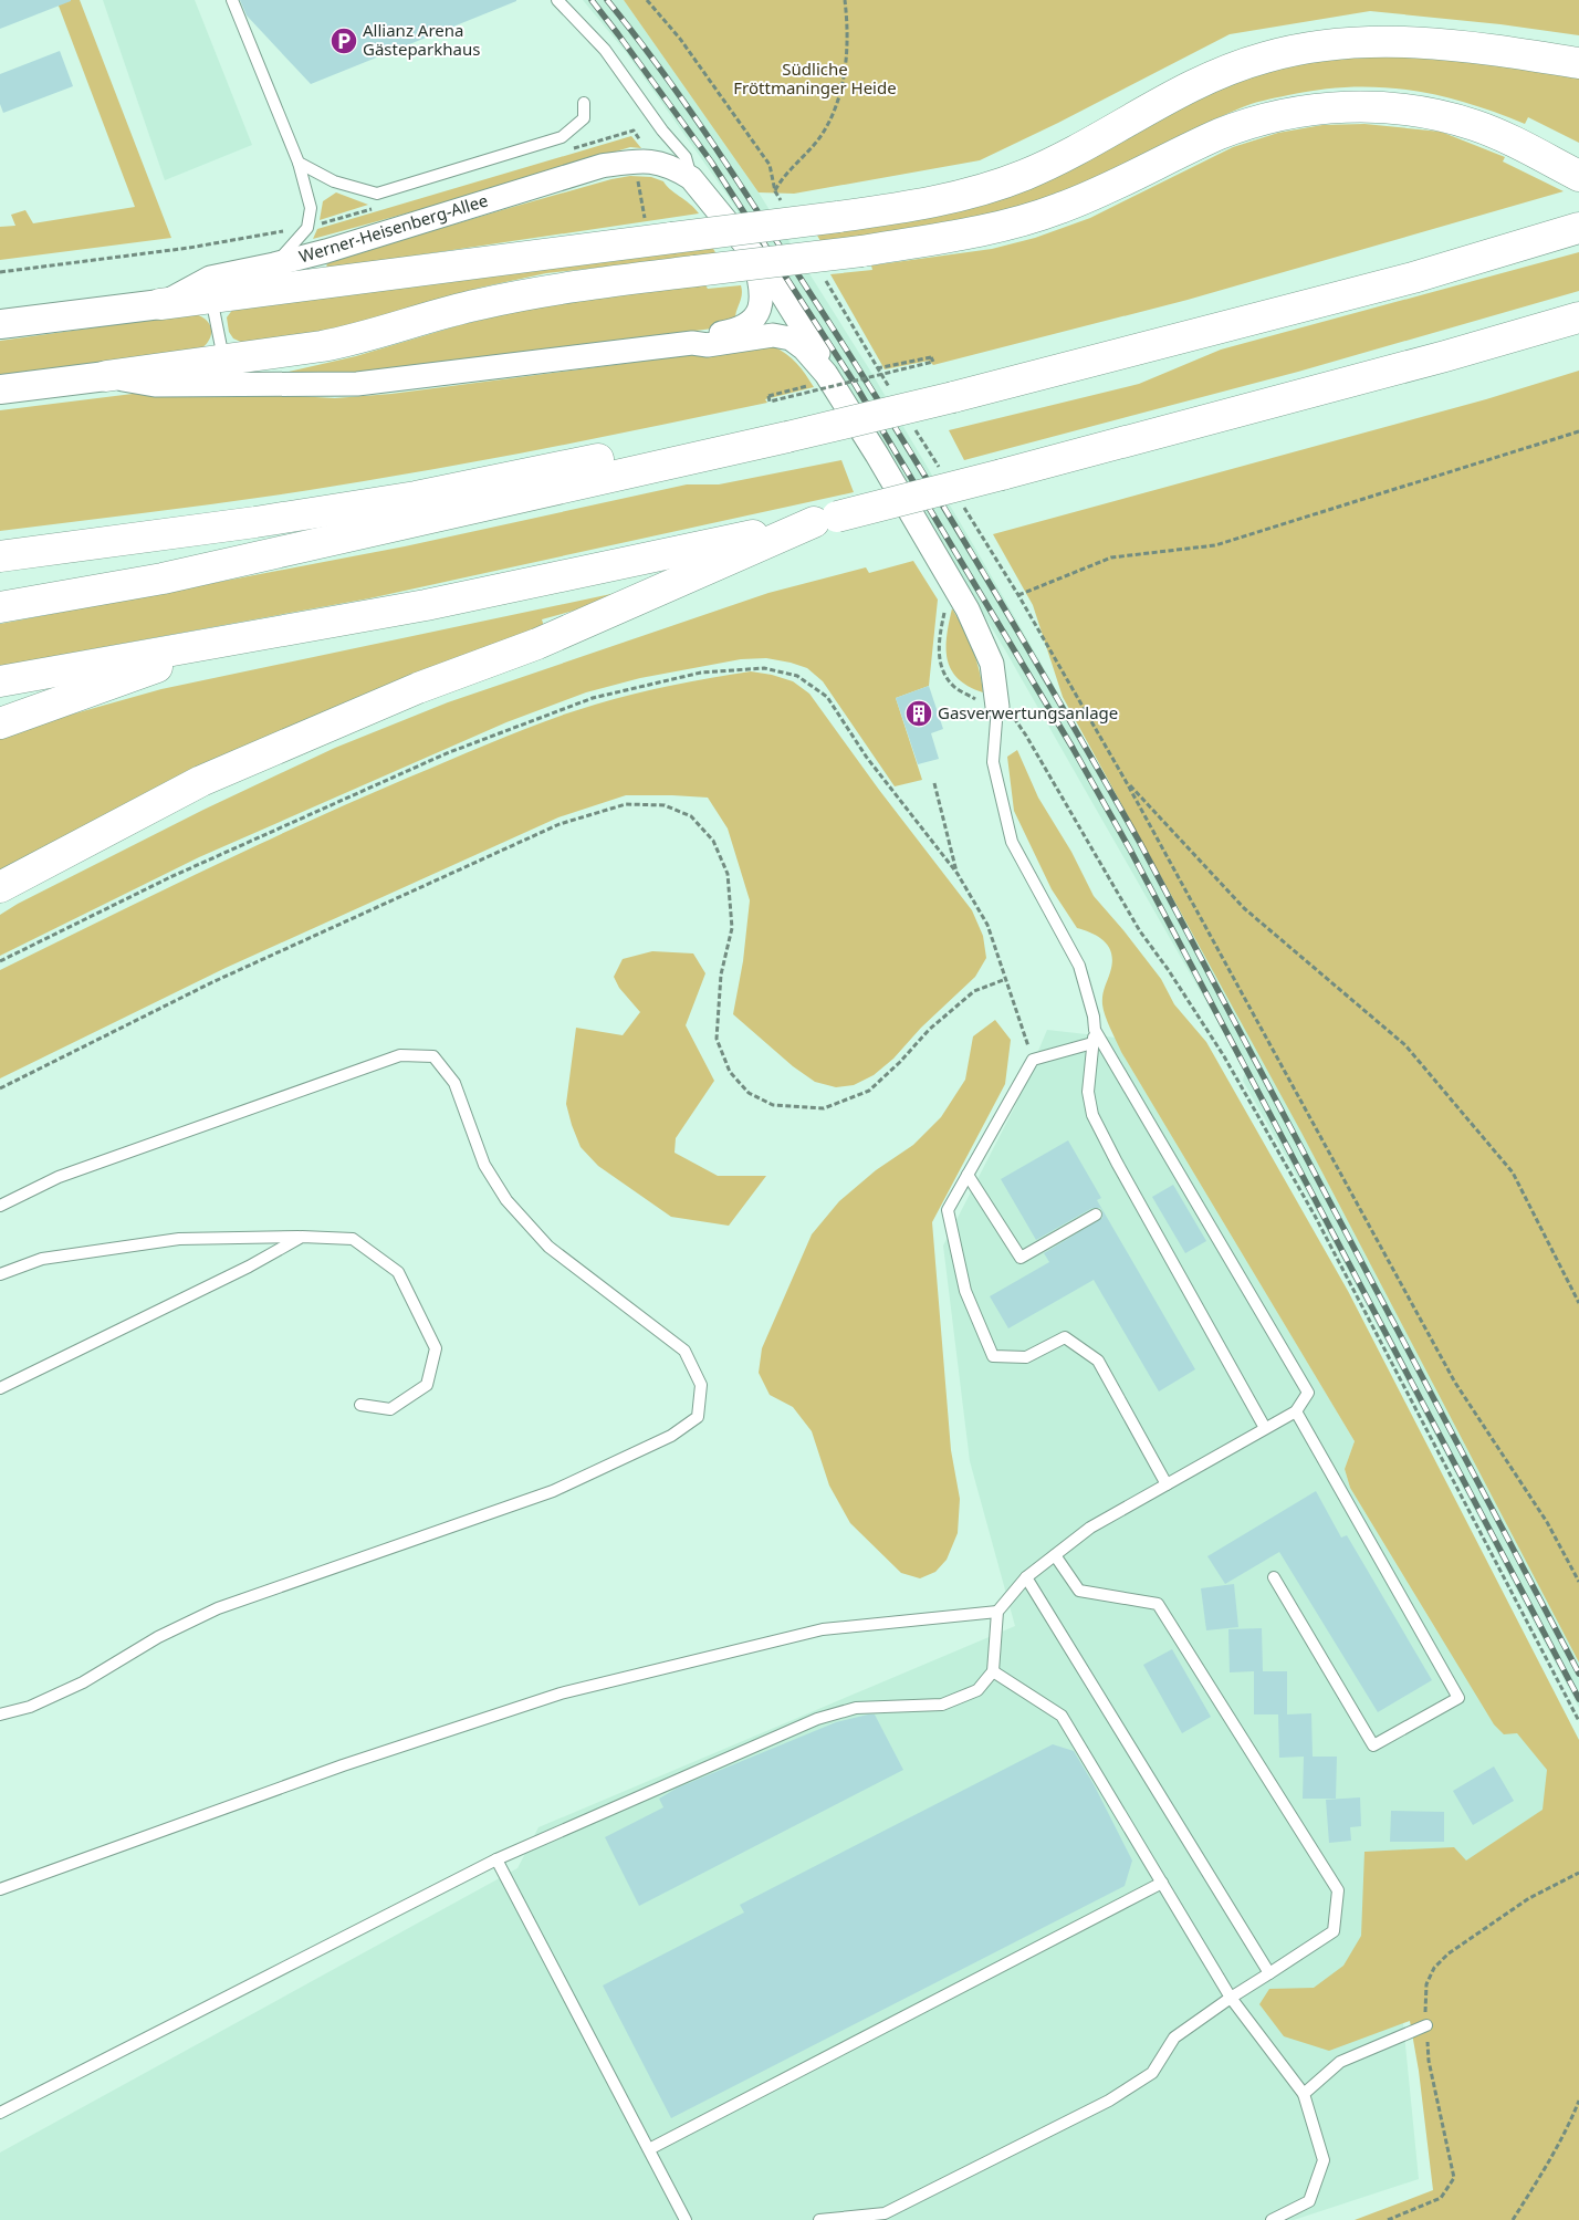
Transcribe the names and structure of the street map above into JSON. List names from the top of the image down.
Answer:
{
  "streets": {
    "street": ["Werner-Heisenberg-Allee"]
  },
  "parks": ["Südliche Fröttmaninger Heide"],
  "places": {
    "parking": ["Allianz Arena Gästeparkhaus"],
    "building": ["Gasverwertungsanlage"]
  }
}
